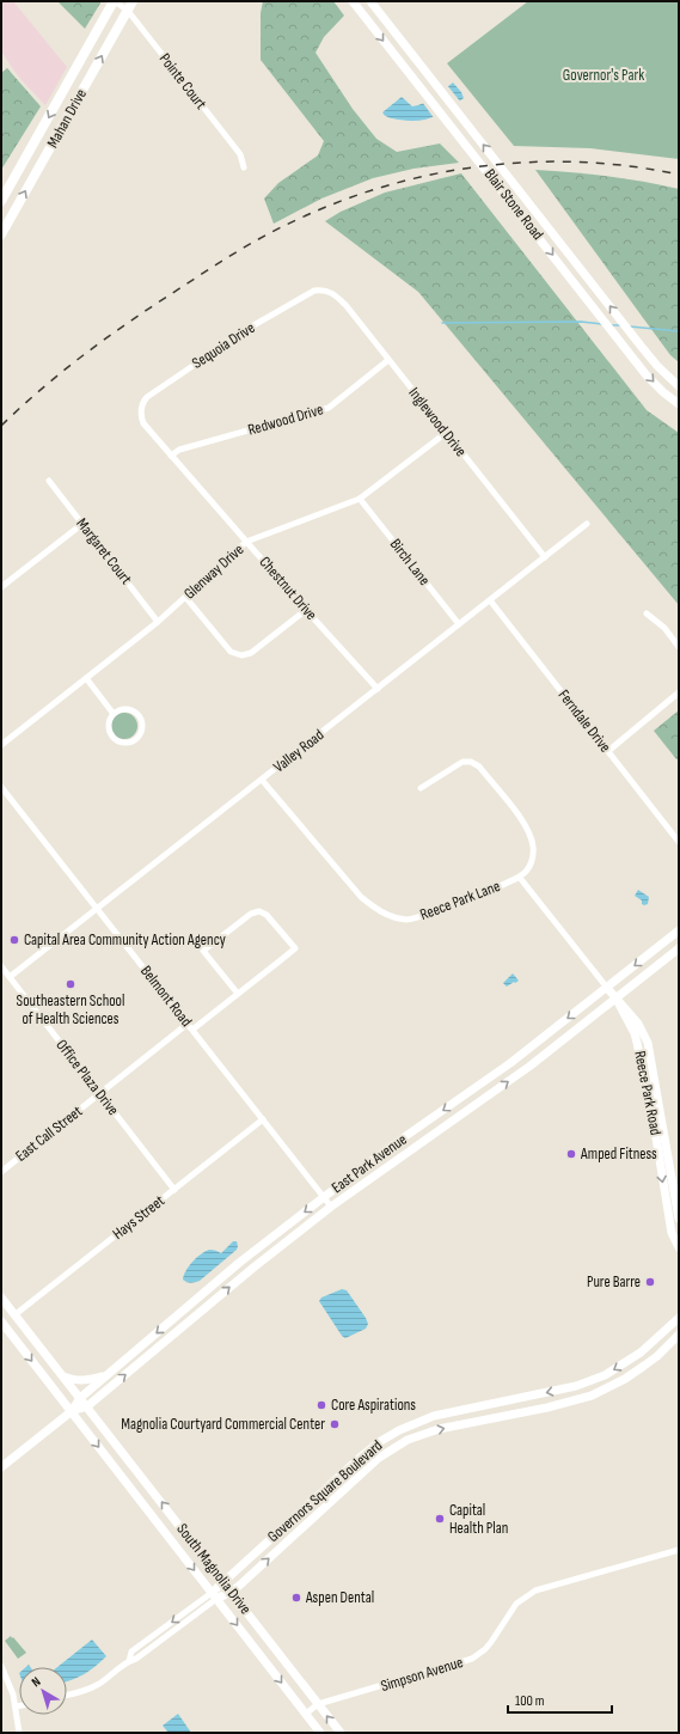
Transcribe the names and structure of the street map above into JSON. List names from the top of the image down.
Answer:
{
  "streets": {
    "main road": [
      "Mahan Drive",
      "Blair Stone Road",
      "Reece Park Road",
      "East Park Avenue",
      "Governors Square Boulevard",
      "South Magnolia Drive"
    ],
    "street": [
      "Pointe Court",
      "Sequoia Drive",
      "Redwood Drive",
      "Inglewood Drive",
      "Margaret Court",
      "Birch Lane",
      "Glenway Drive",
      "Chestnut Drive",
      "Ferndale Drive",
      "Valley Road",
      "Reece Park Lane",
      "Belmont Road",
      "Office Plaza Drive",
      "East Call Street",
      "Hays Street",
      "Simpson Avenue"
    ]
  },
  "crossings": [
    ["Pointe Court", "Mahan Drive"],
    ["Sequoia Drive", "Inglewood Drive"],
    ["Sequoia Drive", "Chestnut Drive"],
    ["Redwood Drive", "Inglewood Drive"],
    ["Redwood Drive", "Chestnut Drive"],
    ["Inglewood Drive", "Glenway Drive"],
    ["Inglewood Drive", "Valley Road"],
    ["Margaret Court", "Glenway Drive"],
    ["Birch Lane", "Glenway Drive"],
    ["Birch Lane", "Valley Road"],
    ["Glenway Drive", "Chestnut Drive"],
    ["Chestnut Drive", "Valley Road"],
    ["Ferndale Drive", "Valley Road"],
    ["Valley Road", "Reece Park Lane"],
    ["Valley Road", "Belmont Road"],
    ["Valley Road", "Office Plaza Drive"],
    ["Reece Park Lane", "Reece Park Road"],
    ["Reece Park Lane", "East Park Avenue"],
    ["Belmont Road", "East Call Street"],
    ["Belmont Road", "East Park Avenue"],
    ["Belmont Road", "Hays Street"],
    ["Office Plaza Drive", "East Call Street"],
    ["Office Plaza Drive", "Hays Street"],
    ["Reece Park Road", "East Park Avenue"],
    ["East Park Avenue", "South Magnolia Drive"],
    ["Hays Street", "South Magnolia Drive"],
    ["Governors Square Boulevard", "South Magnolia Drive"],
    ["South Magnolia Drive", "Simpson Avenue"]
  ],
  "parks": ["Governor's Park"],
  "places": [
    "Capital Area Community Action Agency",
    "Southeastern School of Health Sciences",
    "Amped Fitness",
    "Pure Barre",
    "Core Aspirations",
    "Magnolia Courtyard Commercial Center",
    "Capital Health Plan",
    "Aspen Dental"
  ],
  "scale_bar": "100 m",
  "north": "top left"
}
